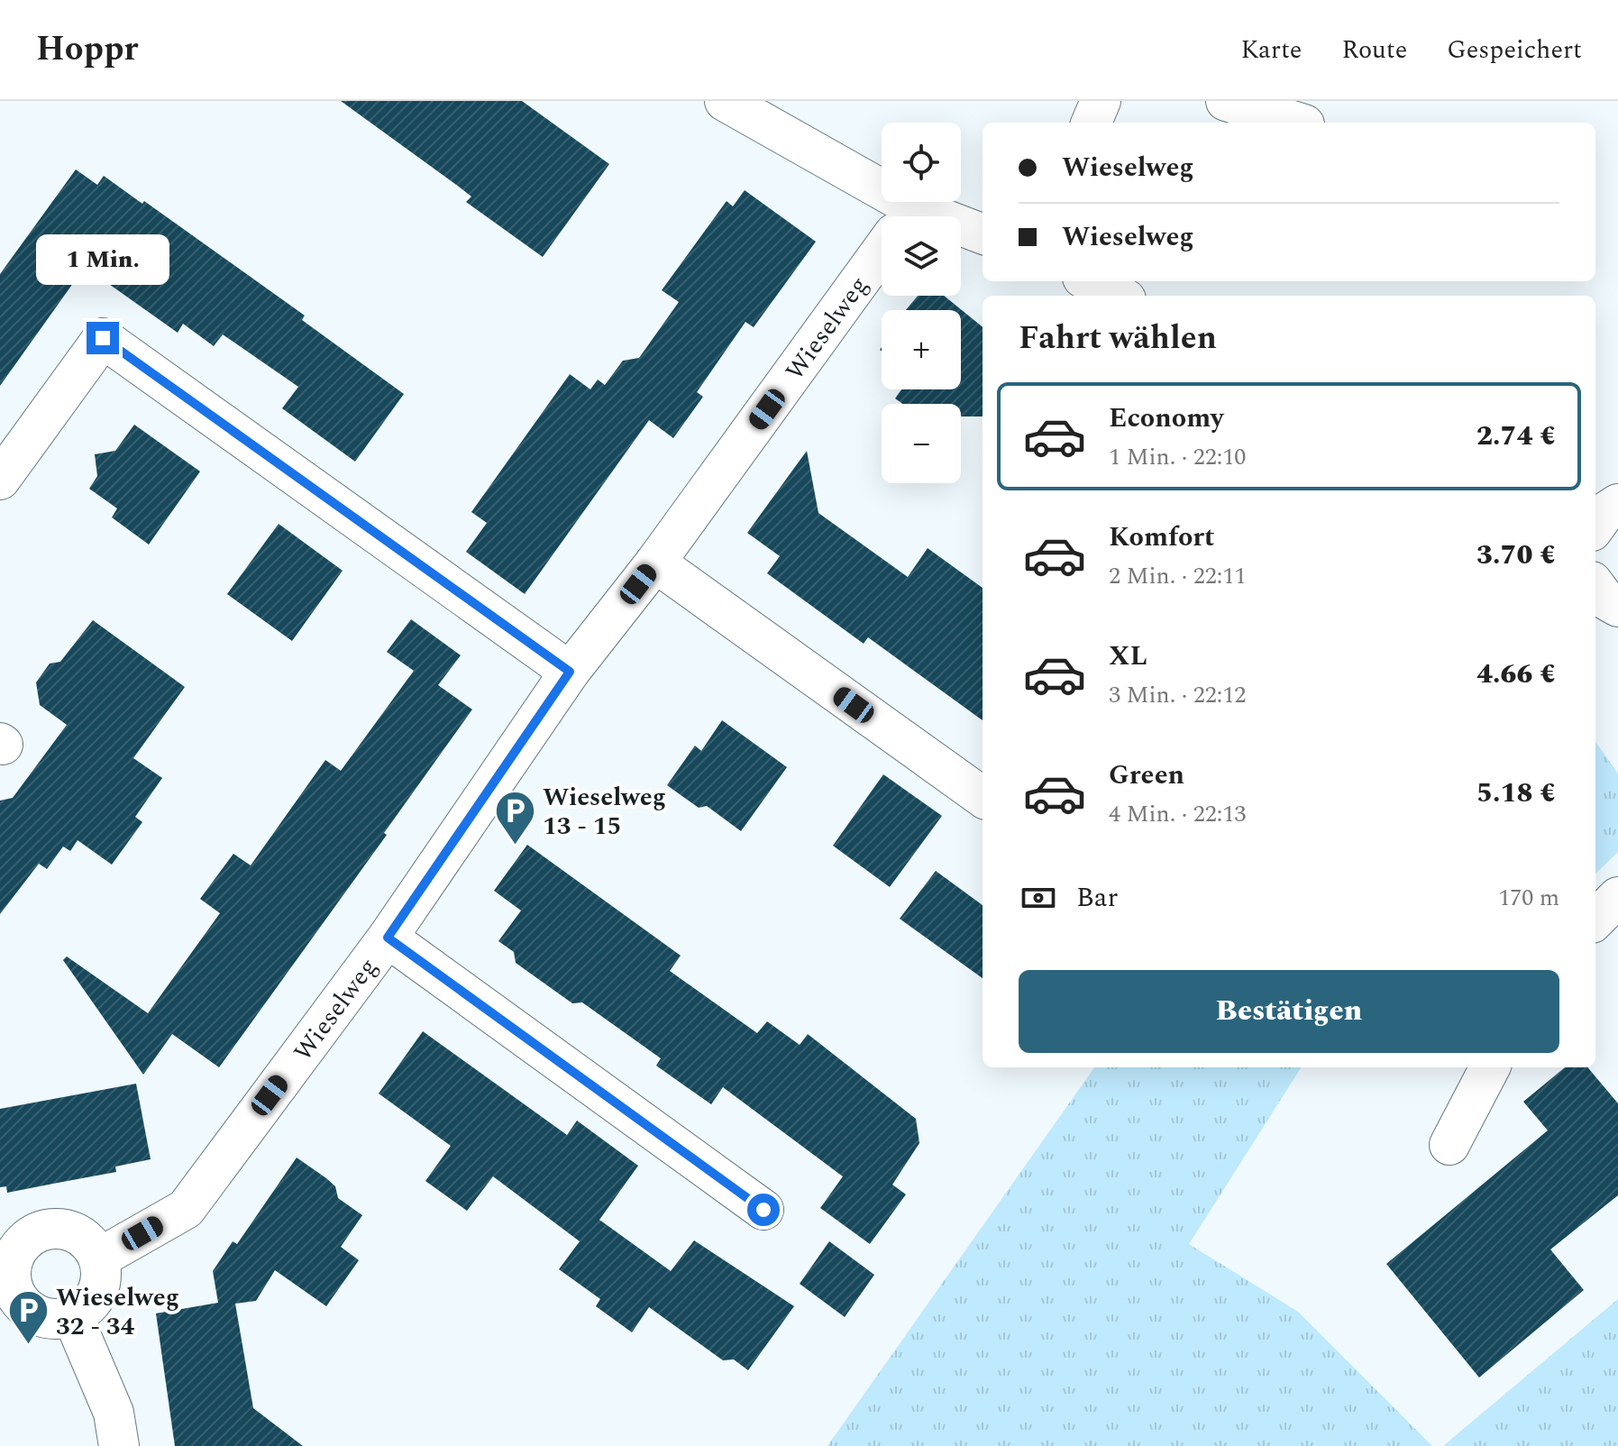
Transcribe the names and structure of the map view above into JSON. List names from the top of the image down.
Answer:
{
  "streets": {
    "street": ["Wieselweg"]
  },
  "places": {
    "parking": ["Wieselweg 13 - 15", "Wieselweg 32 - 34"]
  },
  "page": {
    "header": "Hoppr",
    "nav": ["Karte", "Route", "Gespeichert"],
    "map_buttons": ["+", "−"],
    "banner": ["Wieselweg", "Wieselweg"],
    "bubble": "1 Min.",
    "heading": "Fahrt wählen",
    "list": [
      {
        "name": "Economy",
        "note": "1 Min. · 22:10",
        "value": "2.74 €"
      },
      {
        "name": "Komfort",
        "note": "2 Min. · 22:11",
        "value": "3.70 €"
      },
      {
        "name": "XL",
        "note": "3 Min. · 22:12",
        "value": "4.66 €"
      },
      {
        "name": "Green",
        "note": "4 Min. · 22:13",
        "value": "5.18 €"
      }
    ],
    "pay": ["Bar", "170 m"],
    "buttons": "Bestätigen"
  }
}
